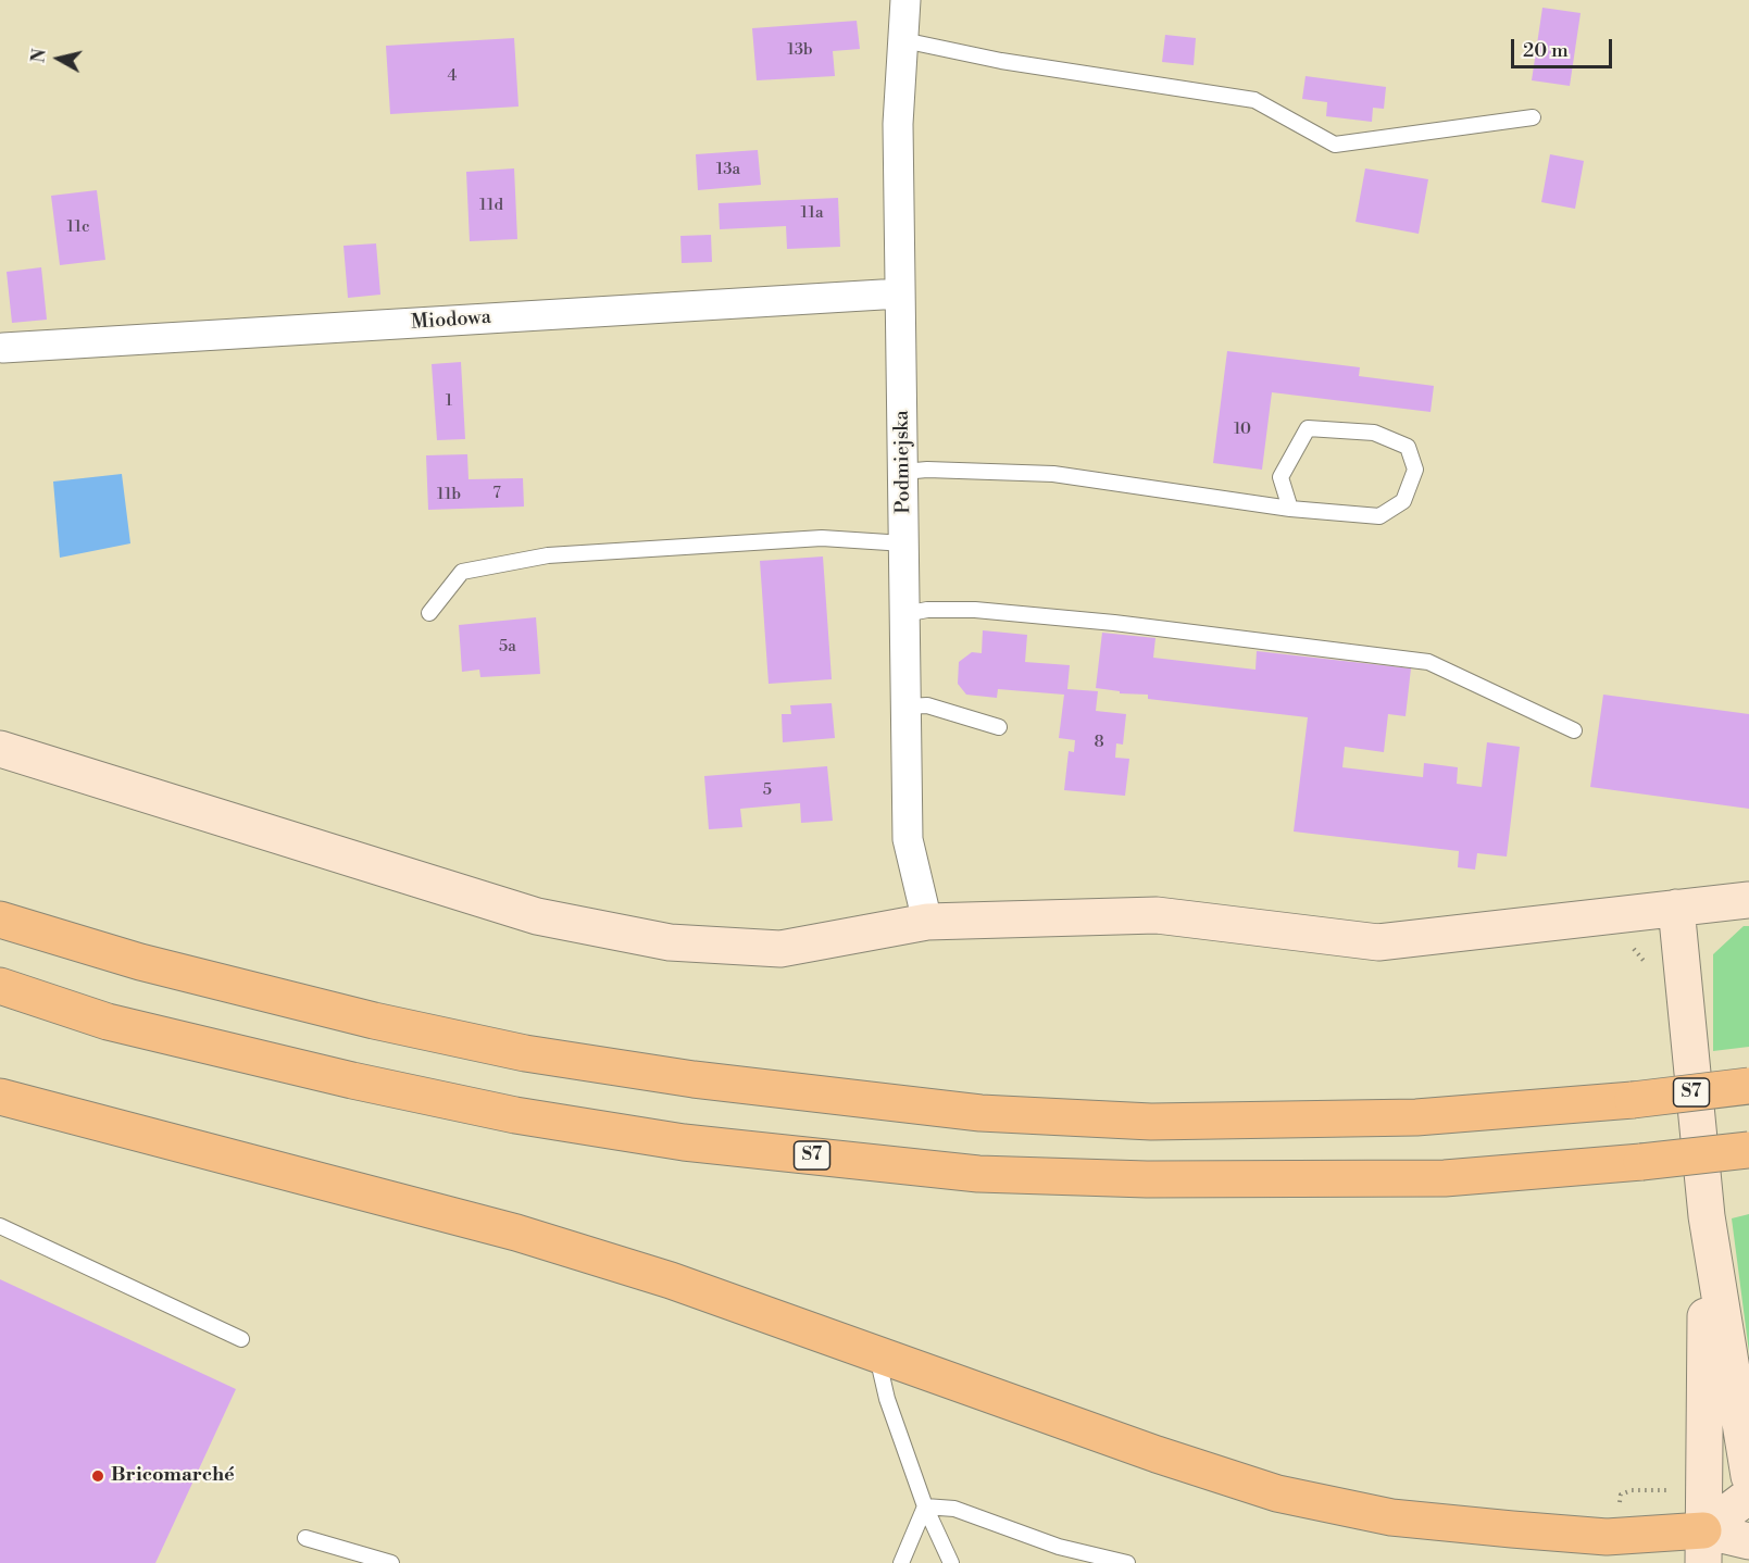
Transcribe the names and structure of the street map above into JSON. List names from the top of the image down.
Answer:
{
  "streets": {
    "highway": ["S7"],
    "street": ["Miodowa", "Podmiejska"]
  },
  "crossings": [
    ["Miodowa", "Podmiejska"]
  ],
  "places": ["Bricomarché"],
  "house_numbers": [
    "13b",
    "4",
    "13a",
    "11d",
    "11a",
    "11c",
    "1",
    "10",
    "7",
    "11b",
    "5a",
    "8",
    "5"
  ],
  "scale_bar": "20 m",
  "north": "left"
}
